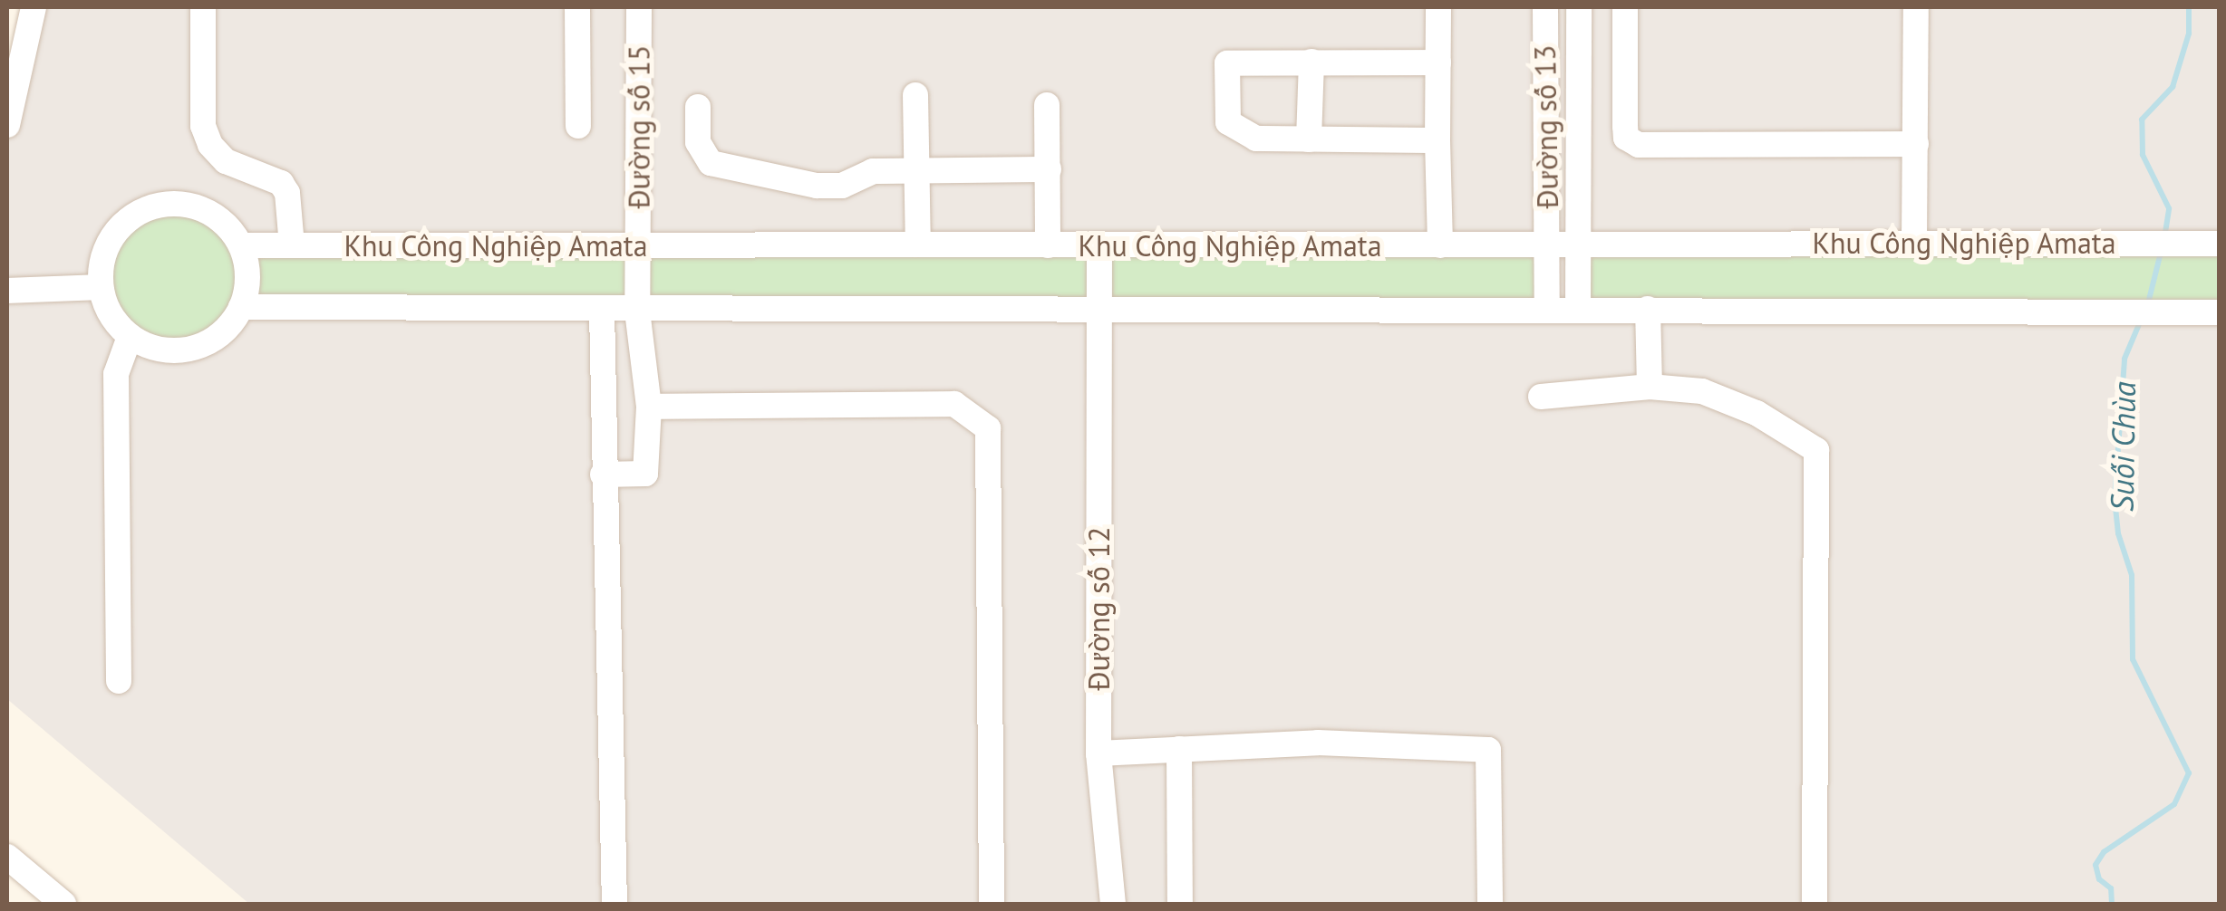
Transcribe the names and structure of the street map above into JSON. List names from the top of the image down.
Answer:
{
  "streets": {
    "street": [
      "Đường số 15",
      "Đường số 13",
      "Khu Công Nghiệp Amata",
      "Đường số 12"
    ]
  },
  "crossings": [
    ["Đường số 15", "Khu Công Nghiệp Amata"],
    ["Đường số 13", "Khu Công Nghiệp Amata"],
    ["Khu Công Nghiệp Amata", "Đường số 12"]
  ],
  "water": ["Suối Chùa"]
}
